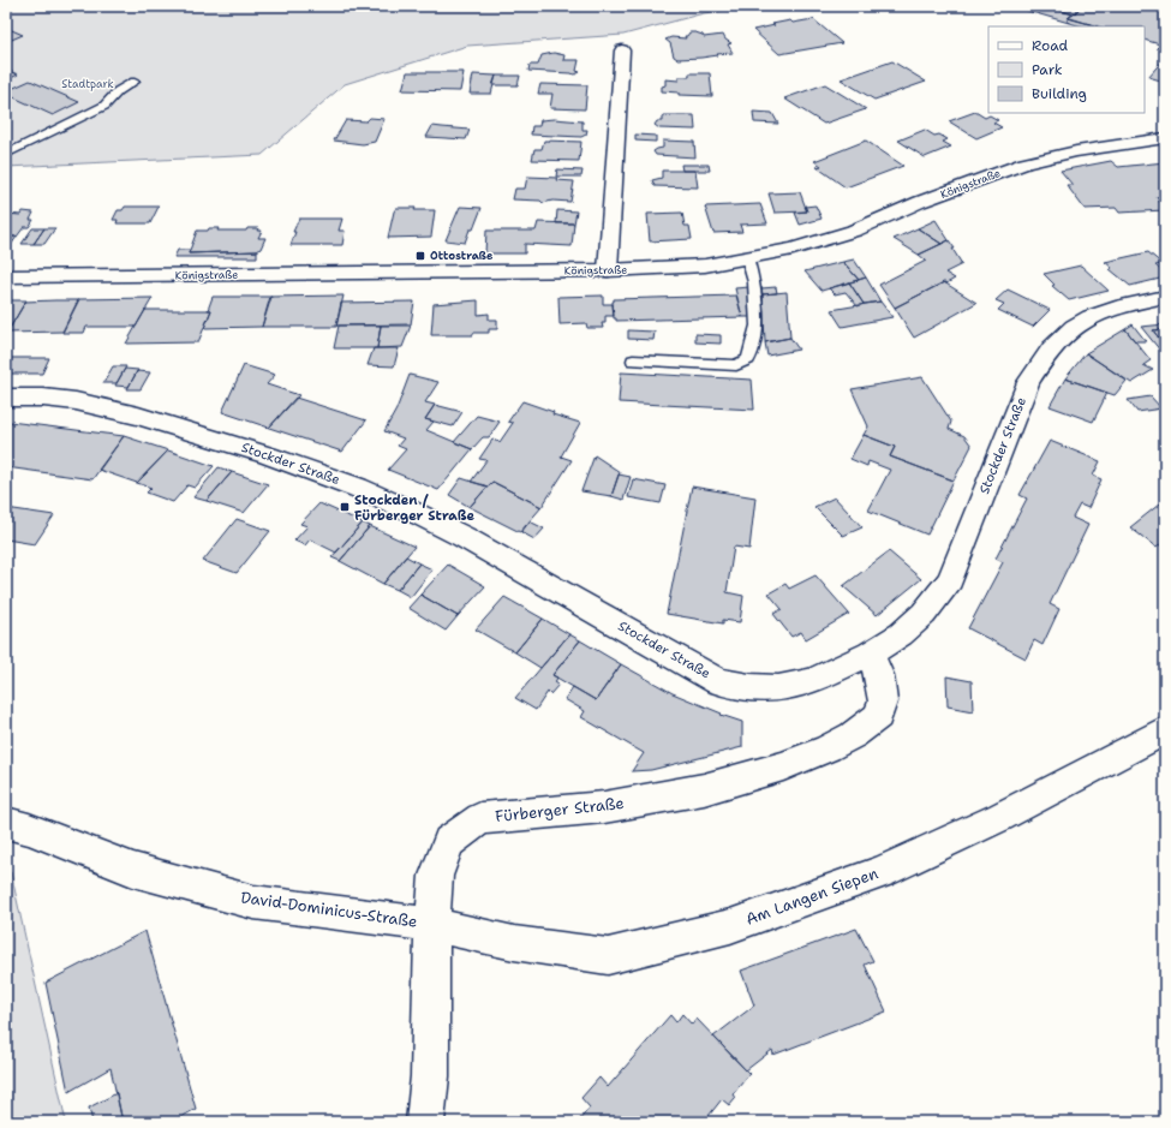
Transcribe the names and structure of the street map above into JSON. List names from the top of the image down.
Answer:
{
  "streets": {
    "street": [
      "Königstraße",
      "Stockder Straße",
      "Fürberger Straße",
      "Am Langen Siepen",
      "David-Dominicus-Straße"
    ]
  },
  "crossings": [
    ["Stockder Straße", "Fürberger Straße"],
    ["Fürberger Straße", "Am Langen Siepen"],
    ["Fürberger Straße", "David-Dominicus-Straße"],
    ["Am Langen Siepen", "David-Dominicus-Straße"]
  ],
  "parks": ["Stadtpark"],
  "places": {
    "transit": ["Ottostraße", "Stockden / Fürberger Straße"]
  },
  "legend": ["Road", "Park", "Building"]
}
